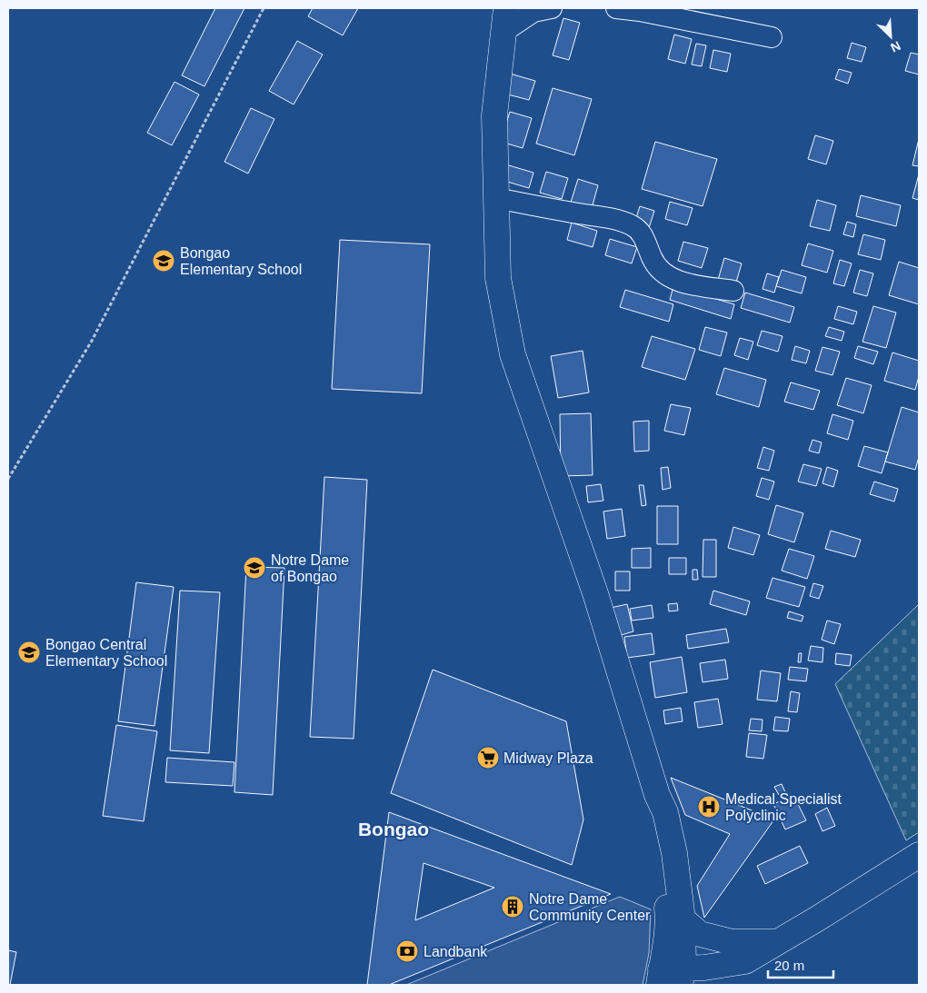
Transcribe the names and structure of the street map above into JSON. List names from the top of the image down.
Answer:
{
  "districts": ["Bongao"],
  "places": {
    "school or university": ["Bongao Elementary School", "Notre Dame of Bongao", "Bongao Central Elementary School"],
    "supermarket": ["Midway Plaza"],
    "hospital": ["Medical Specialist Polyclinic"],
    "building": ["Notre Dame Community Center"],
    "bank": ["Landbank"]
  },
  "scale_bar": "20 m",
  "north": "bottom right"
}
